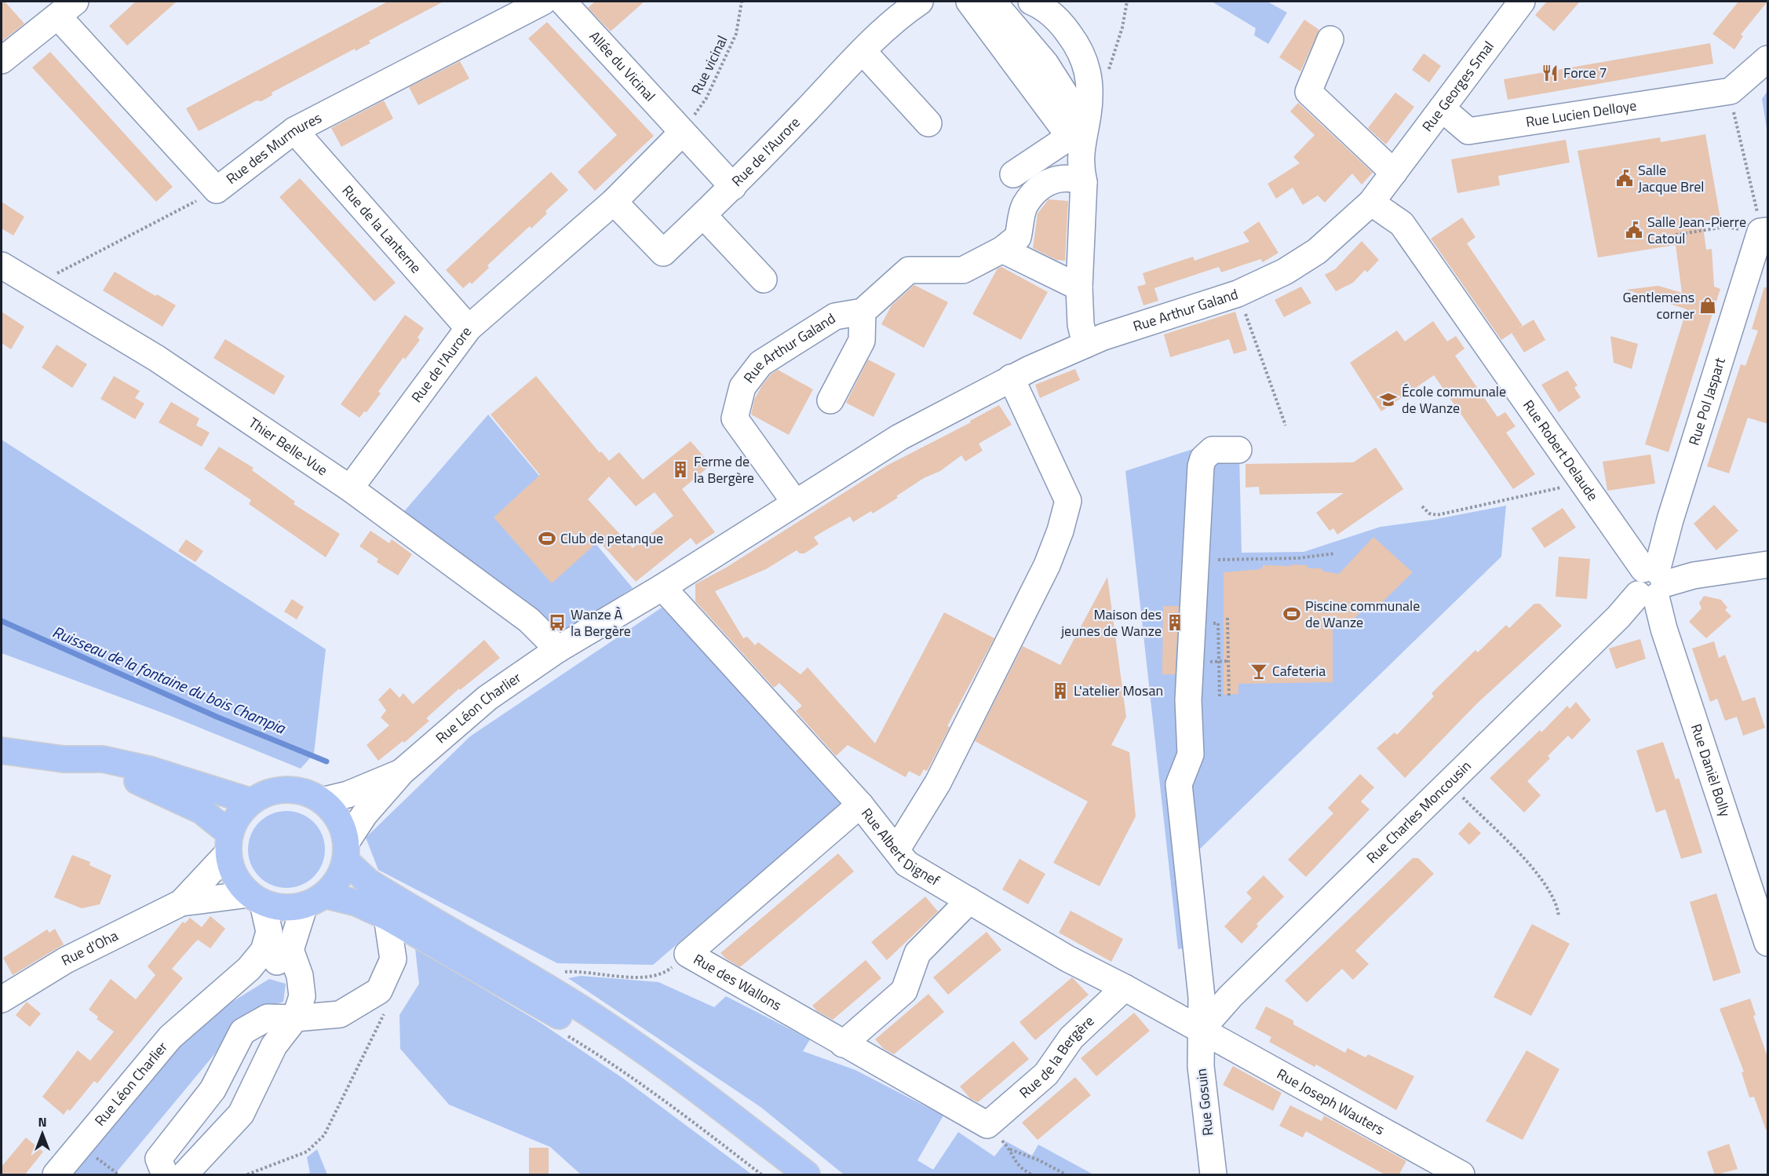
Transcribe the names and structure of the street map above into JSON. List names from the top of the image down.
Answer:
{
  "streets": {
    "street": [
      "Allée du Vicinal",
      "Rue Georges Smal",
      "Rue Lucien Delloye",
      "Rue des Murmures",
      "Rue de l'Aurore",
      "Rue de la Lanterne",
      "Rue Arthur Galand",
      "Rue Pol Jaspart",
      "Thier Belle-Vue",
      "Rue Robert Delaude",
      "Rue Léon Charlier",
      "Rue Danièl Bolly",
      "Rue Charles Moncousin",
      "Rue Albert Dignef",
      "Rue d'Oha",
      "Rue des Wallons",
      "Rue de la Bergère",
      "Rue Gosuin",
      "Rue Joseph Wauters"
    ],
    "path": ["Rue vicinal"]
  },
  "crossings": [
    ["Rue vicinal", "Allée du Vicinal"],
    ["Rue vicinal", "Rue de l'Aurore"],
    ["Allée du Vicinal", "Rue de l'Aurore"],
    ["Rue Georges Smal", "Rue Lucien Delloye"],
    ["Rue Georges Smal", "Rue Arthur Galand"],
    ["Rue Georges Smal", "Rue Robert Delaude"],
    ["Rue des Murmures", "Rue de la Lanterne"],
    ["Rue de l'Aurore", "Rue de la Lanterne"],
    ["Rue de l'Aurore", "Thier Belle-Vue"],
    ["Rue Arthur Galand", "Thier Belle-Vue"],
    ["Rue Arthur Galand", "Rue Léon Charlier"],
    ["Rue Arthur Galand", "Rue Albert Dignef"],
    ["Rue Pol Jaspart", "Rue Robert Delaude"],
    ["Rue Pol Jaspart", "Rue Danièl Bolly"],
    ["Rue Pol Jaspart", "Rue Charles Moncousin"],
    ["Thier Belle-Vue", "Rue Léon Charlier"],
    ["Rue Robert Delaude", "Rue Danièl Bolly"],
    ["Rue Robert Delaude", "Rue Charles Moncousin"],
    ["Rue Léon Charlier", "Rue d'Oha"],
    ["Rue Danièl Bolly", "Rue Charles Moncousin"],
    ["Rue Charles Moncousin", "Rue Albert Dignef"],
    ["Rue Charles Moncousin", "Rue Gosuin"],
    ["Rue Charles Moncousin", "Rue Joseph Wauters"],
    ["Rue Albert Dignef", "Rue des Wallons"],
    ["Rue Albert Dignef", "Rue de la Bergère"],
    ["Rue Albert Dignef", "Rue Gosuin"],
    ["Rue Albert Dignef", "Rue Joseph Wauters"],
    ["Rue des Wallons", "Rue de la Bergère"],
    ["Rue Gosuin", "Rue Joseph Wauters"]
  ],
  "water": ["Ruisseau de la fontaine du bois Champia"],
  "places": {
    "restaurant": ["Force 7"],
    "public building": ["Salle Jacque Brel", "Salle Jean-Pierre Catoul"],
    "shop": ["Gentlemens corner"],
    "school or university": ["École communale de Wanze"],
    "building": ["Ferme de la Bergère", "Maison des jeunes de Wanze", "L'atelier Mosan"],
    "sports": ["Club de petanque", "Piscine communale de Wanze"],
    "bus stop": ["Wanze À la Bergère"],
    "bar": ["Cafeteria"]
  },
  "north": "top"
}
